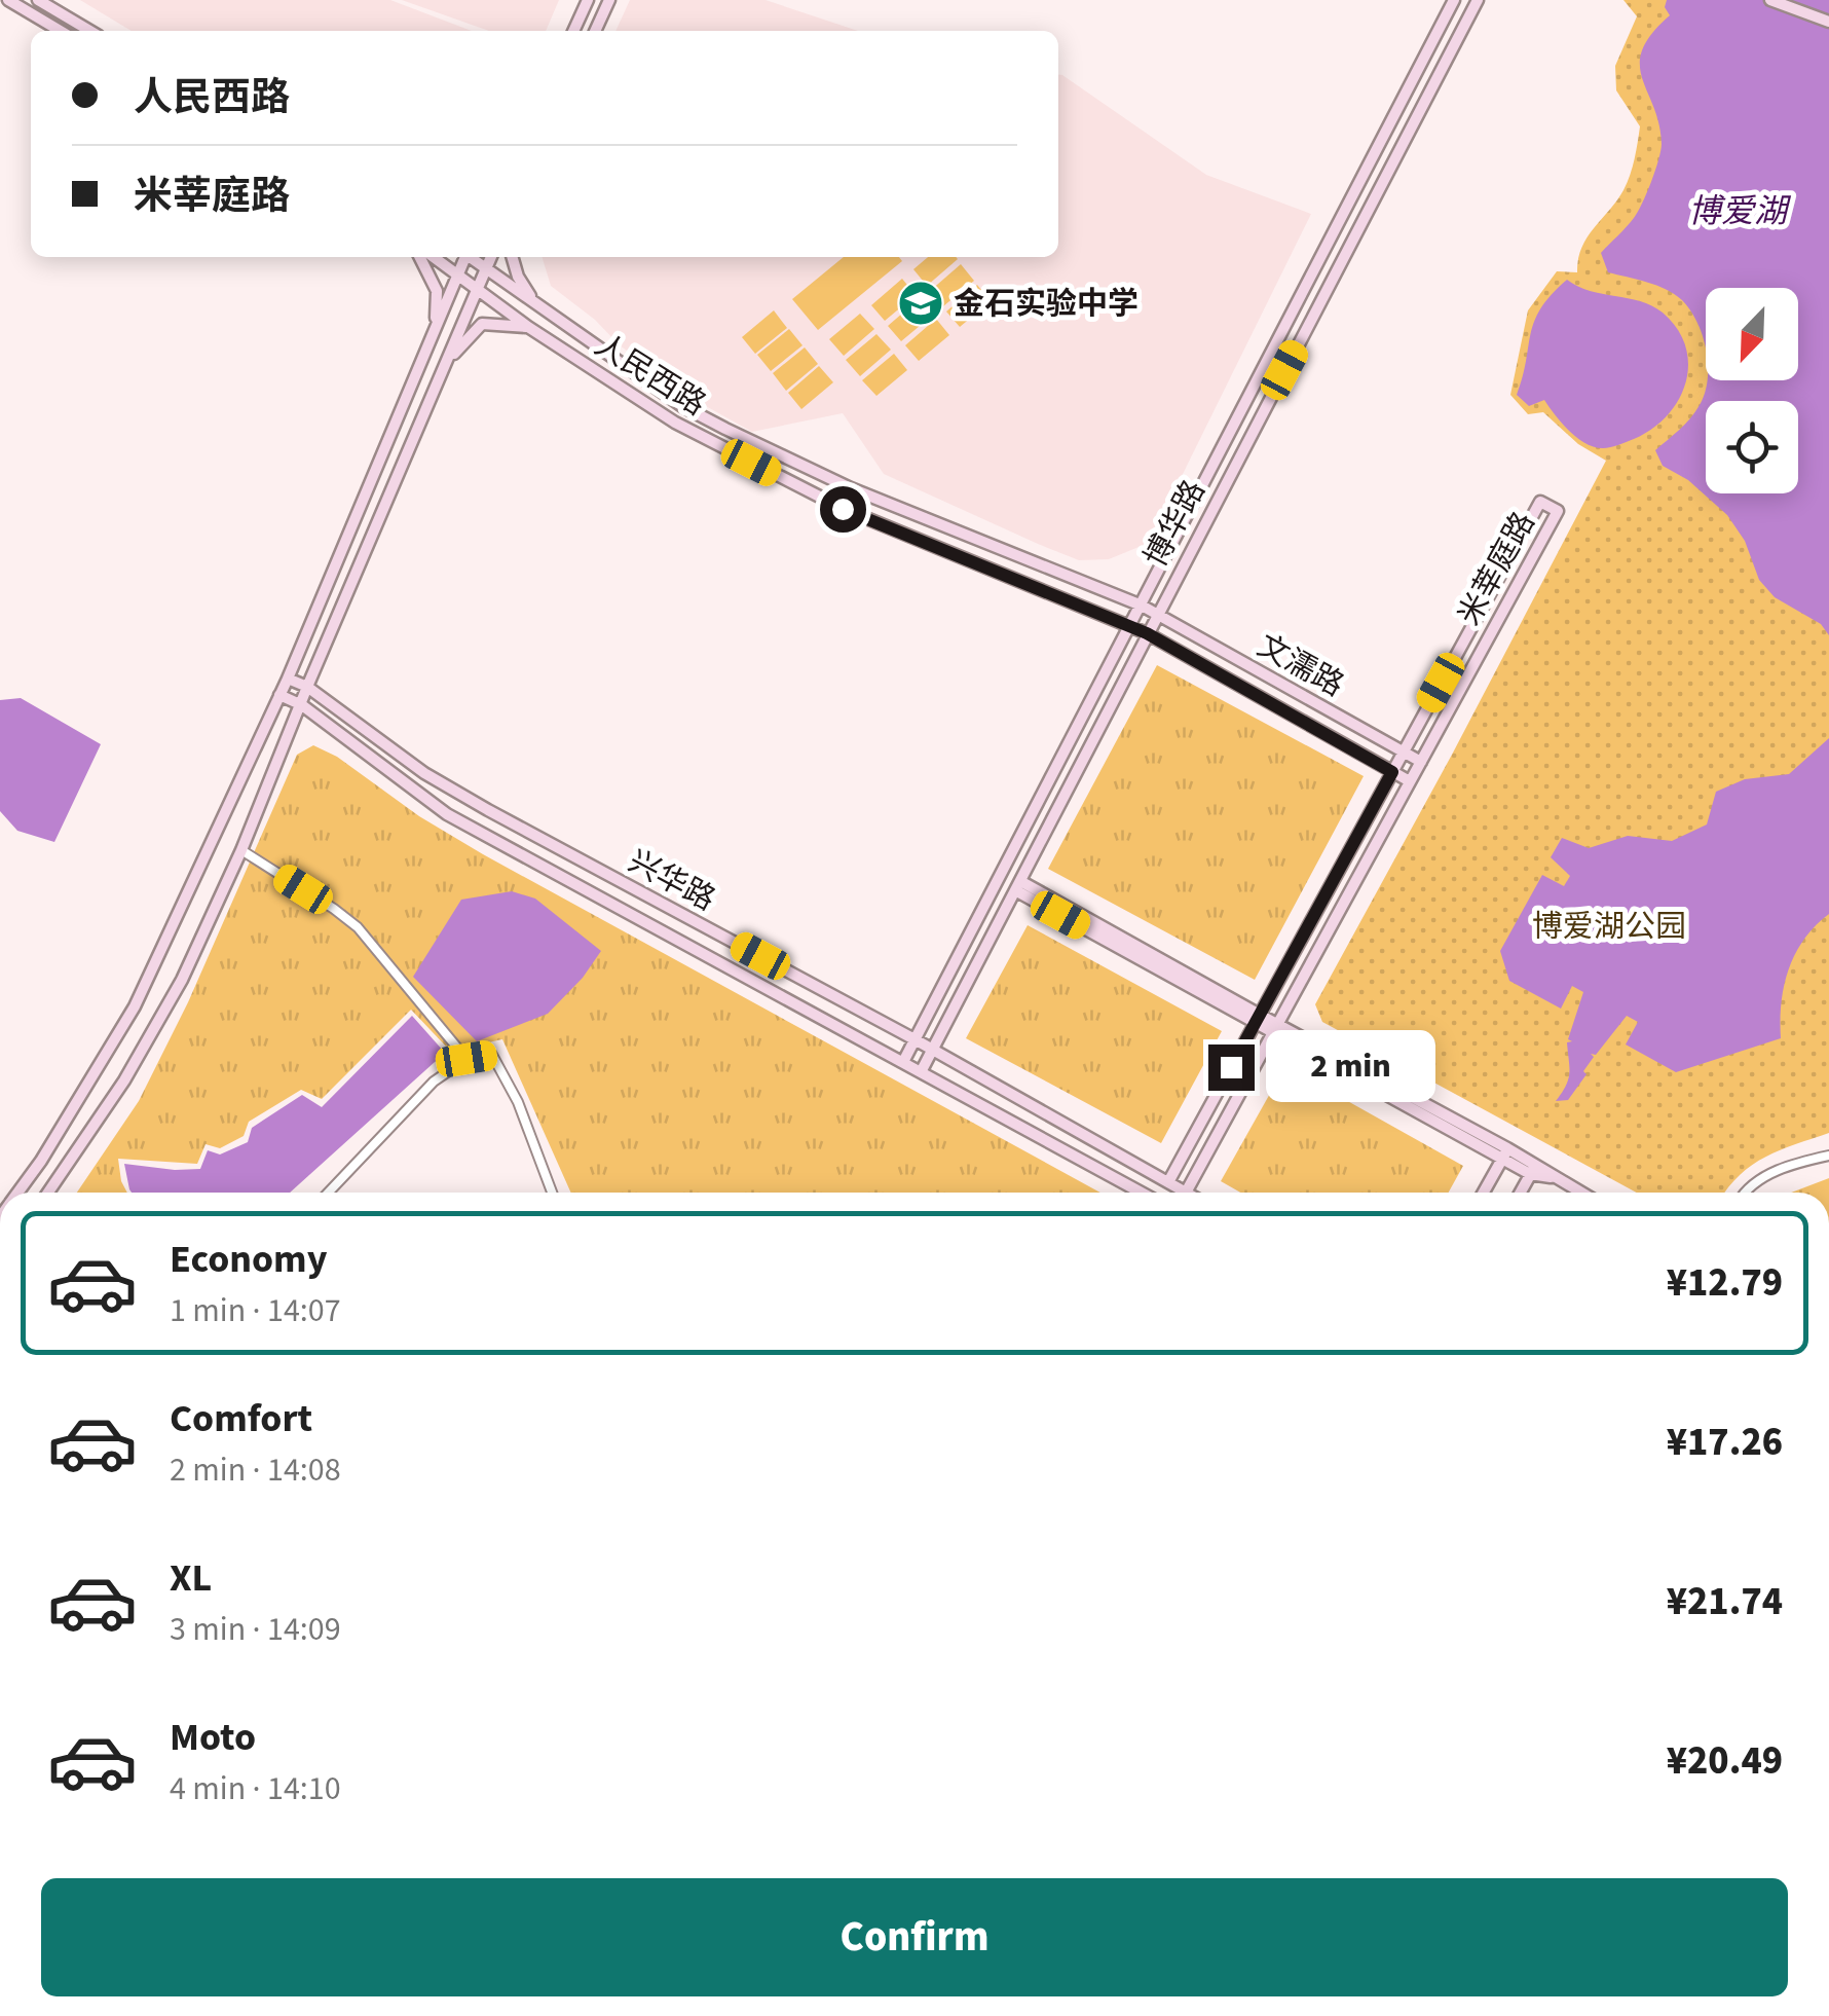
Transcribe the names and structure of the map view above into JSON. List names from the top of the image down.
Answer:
{
  "streets": {
    "street": [
      "人民西路",
      "博华路",
      "米莘庭路",
      "文濡路",
      "兴华路"
    ]
  },
  "crossings": [
    ["人民西路", "博华路"],
    ["人民西路", "文濡路"],
    ["博华路", "文濡路"],
    ["博华路", "兴华路"],
    ["米莘庭路", "文濡路"],
    ["米莘庭路", "兴华路"]
  ],
  "water": ["博爱湖"],
  "parks": ["博爱湖公园"],
  "places": {
    "school or university": ["金石实验中学"]
  },
  "north": "bottom left",
  "page": {
    "banner": ["人民西路", "米莘庭路"],
    "bubble": "2 min",
    "list": [
      {
        "name": "Economy",
        "note": "1 min · 14:07",
        "value": "¥12.79"
      },
      {
        "name": "Comfort",
        "note": "2 min · 14:08",
        "value": "¥17.26"
      },
      {
        "name": "XL",
        "note": "3 min · 14:09",
        "value": "¥21.74"
      },
      {
        "name": "Moto",
        "note": "4 min · 14:10",
        "value": "¥20.49"
      }
    ],
    "buttons": "Confirm"
  }
}
